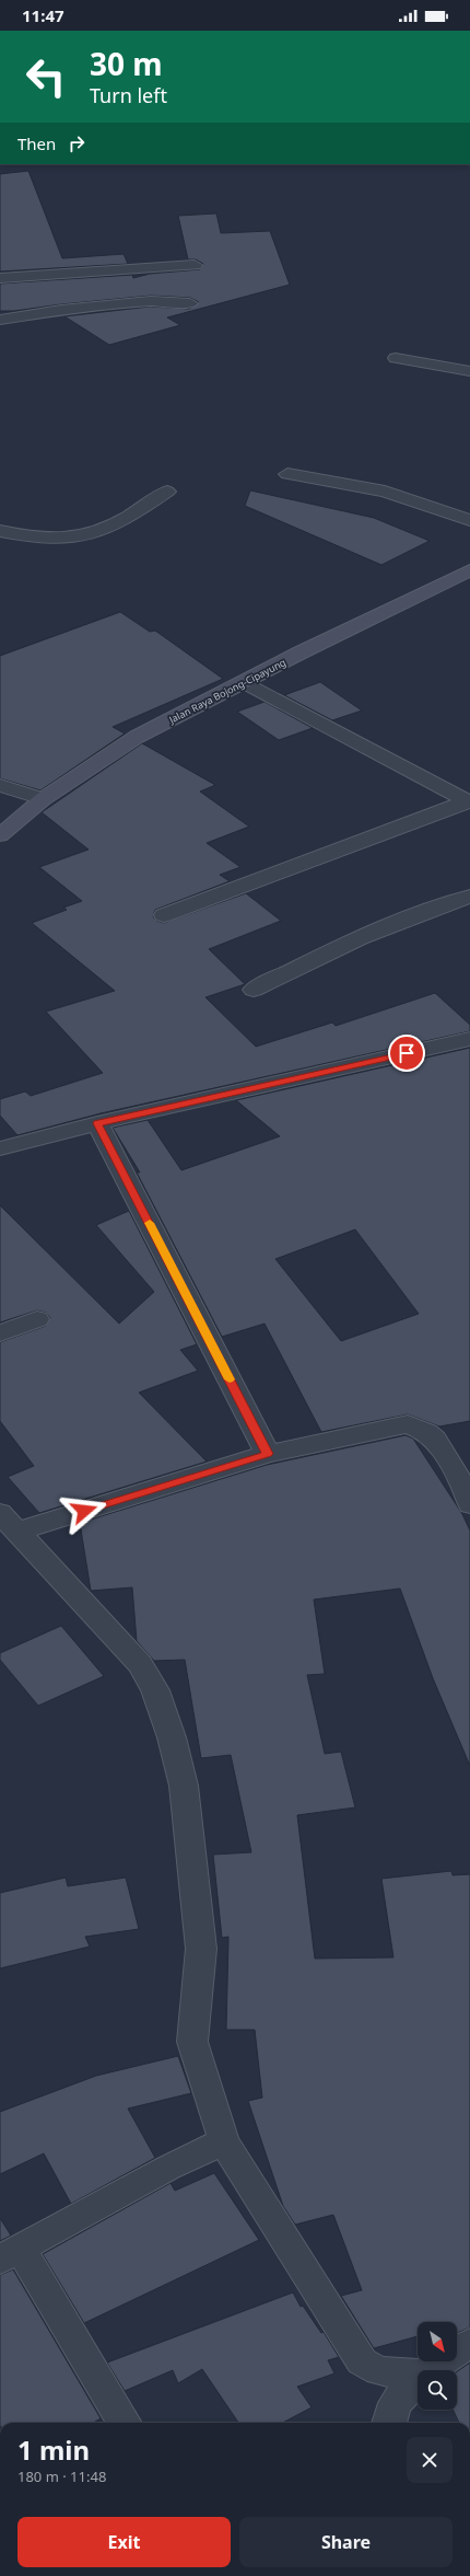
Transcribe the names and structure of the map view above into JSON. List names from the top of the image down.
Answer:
{
  "streets": {
    "street": ["Jalan Raya Bojong-Cipayung"]
  },
  "north": "bottom right",
  "page": {
    "status": "11:47",
    "turn": ["30 m", "Turn left"],
    "then": "Then",
    "heading": ["1 min", "180 m · 11:48"],
    "buttons": ["Exit", "Share"]
  }
}
